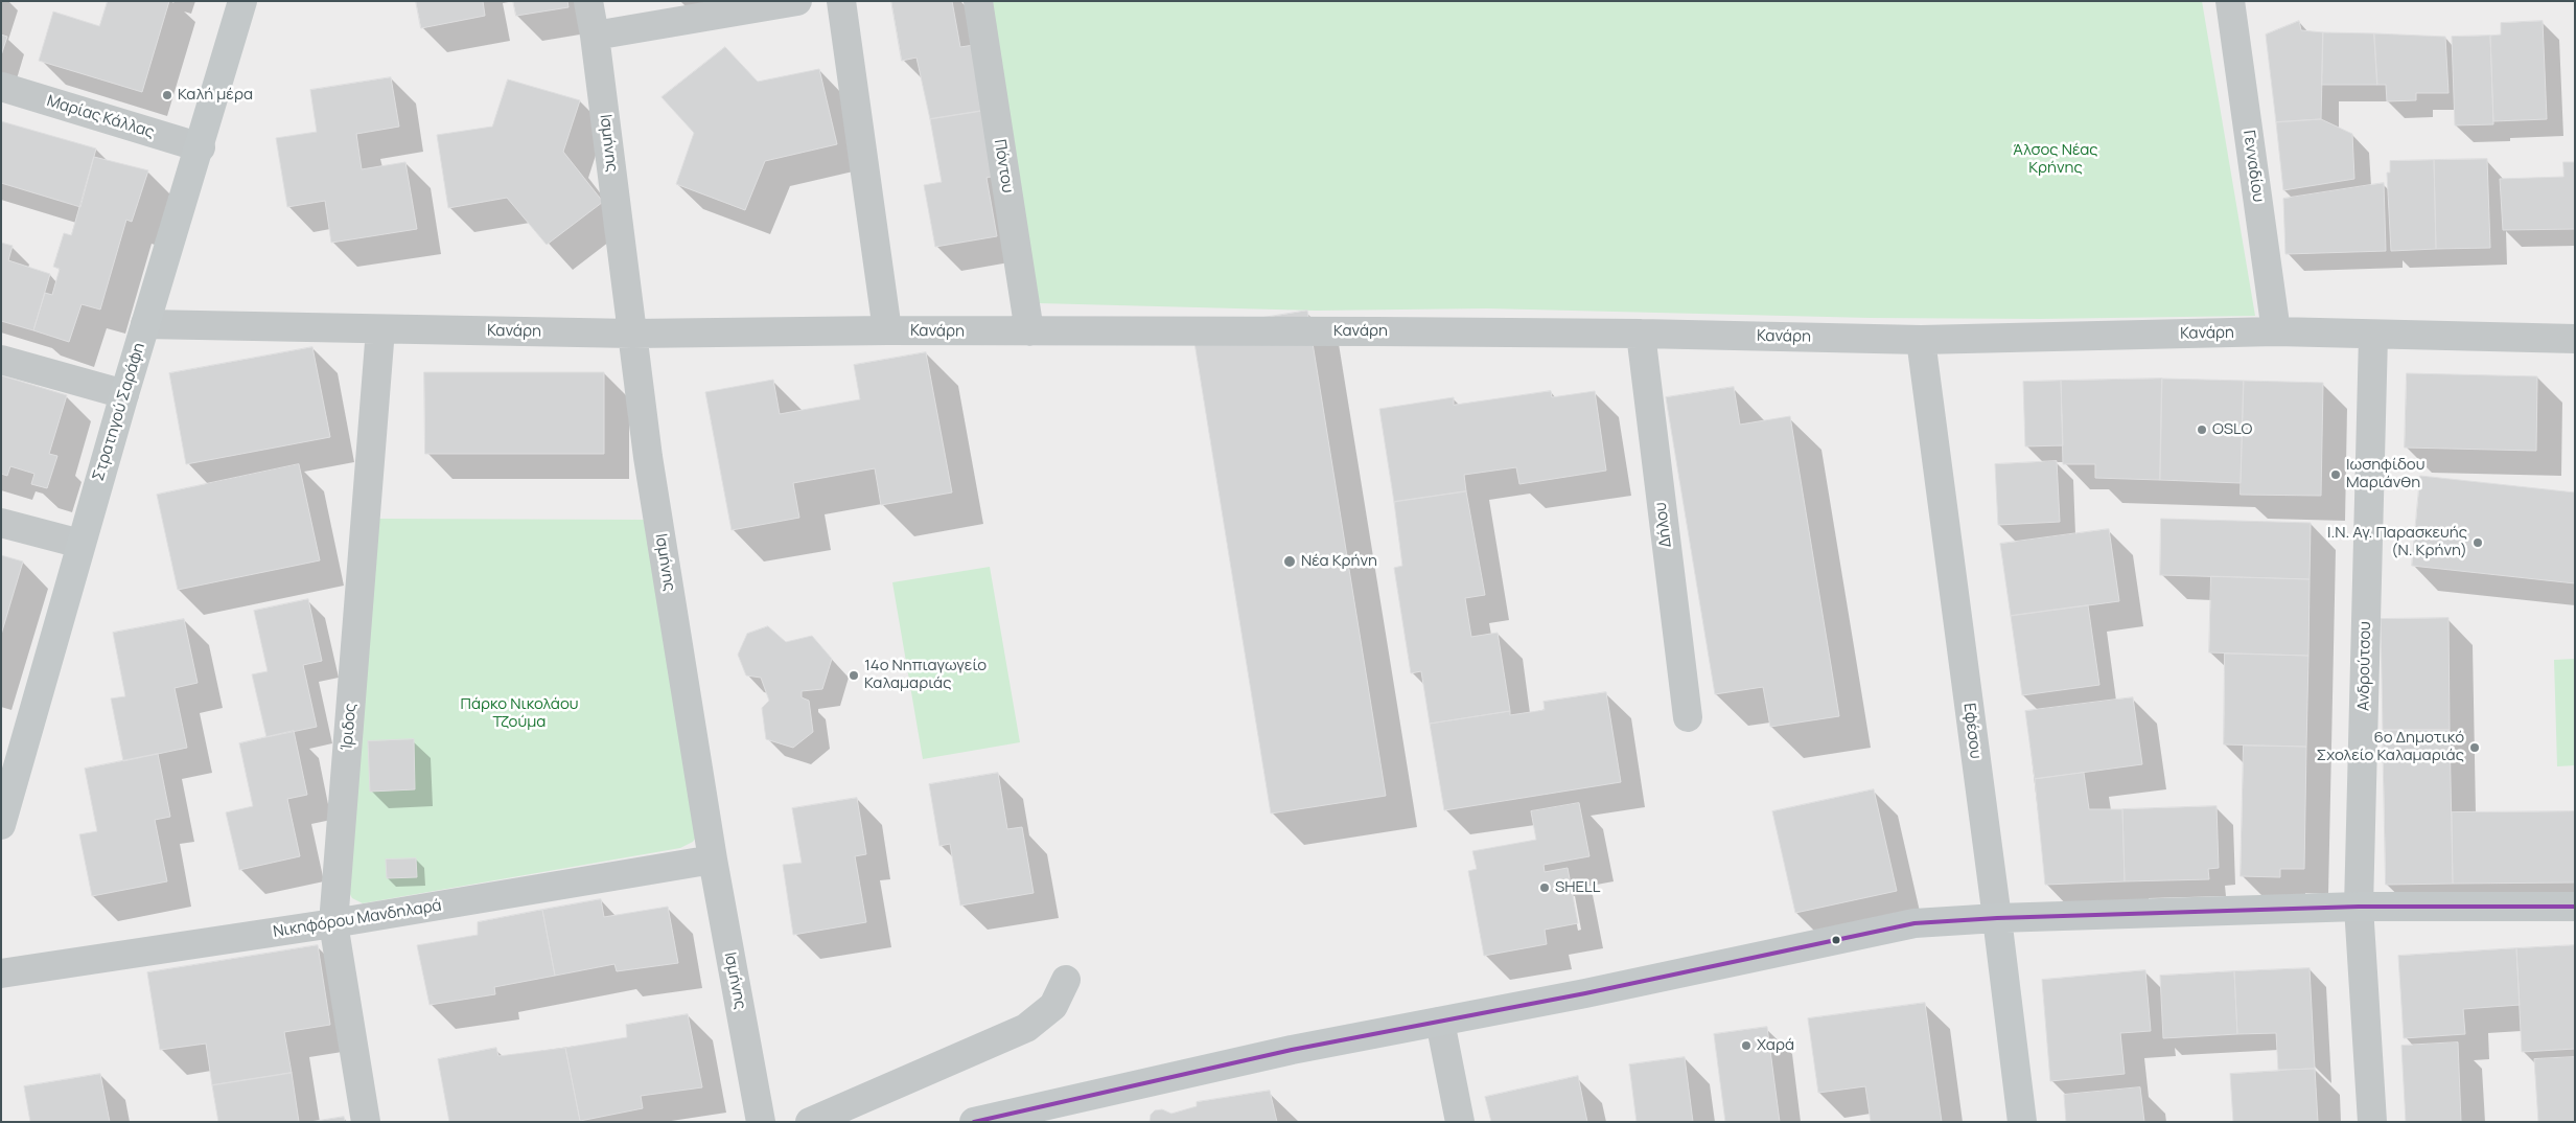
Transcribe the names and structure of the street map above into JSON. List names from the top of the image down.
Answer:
{
  "streets": {
    "main road": ["Στρατηγού Σαράφη", "Εφέσου"],
    "street": [
      "Μαρίας Κάλλας",
      "Ισμήνης",
      "Πόντου",
      "Γενναδίου",
      "Κανάρη",
      "Δήλου",
      "Ανδρούτσου",
      "Ίριδος",
      "Νικηφόρου Μανδηλαρά"
    ]
  },
  "crossings": [
    ["Μαρίας Κάλλας", "Στρατηγού Σαράφη"],
    ["Ισμήνης", "Κανάρη"],
    ["Ισμήνης", "Νικηφόρου Μανδηλαρά"],
    ["Πόντου", "Κανάρη"],
    ["Γενναδίου", "Κανάρη"],
    ["Κανάρη", "Στρατηγού Σαράφη"],
    ["Κανάρη", "Δήλου"],
    ["Κανάρη", "Ανδρούτσου"],
    ["Κανάρη", "Ίριδος"],
    ["Κανάρη", "Εφέσου"],
    ["Ίριδος", "Νικηφόρου Μανδηλαρά"]
  ],
  "parks": ["Άλσος Νέας Κρήνης", "Πάρκο Νικολάου Τζούμα"],
  "places": [
    "Καλή μέρα",
    "OSLO",
    "Ιωσηφίδου Μαριάνθη",
    "Ι.Ν. Αγ. Παρασκευής (Ν. Κρήνη)",
    "Νέα Κρήνη",
    "14ο Νηπιαγωγείο Καλαμαριάς",
    "6ο Δημοτικό Σχολείο Καλαμαριάς",
    "SHELL",
    "Χαρά"
  ]
}
